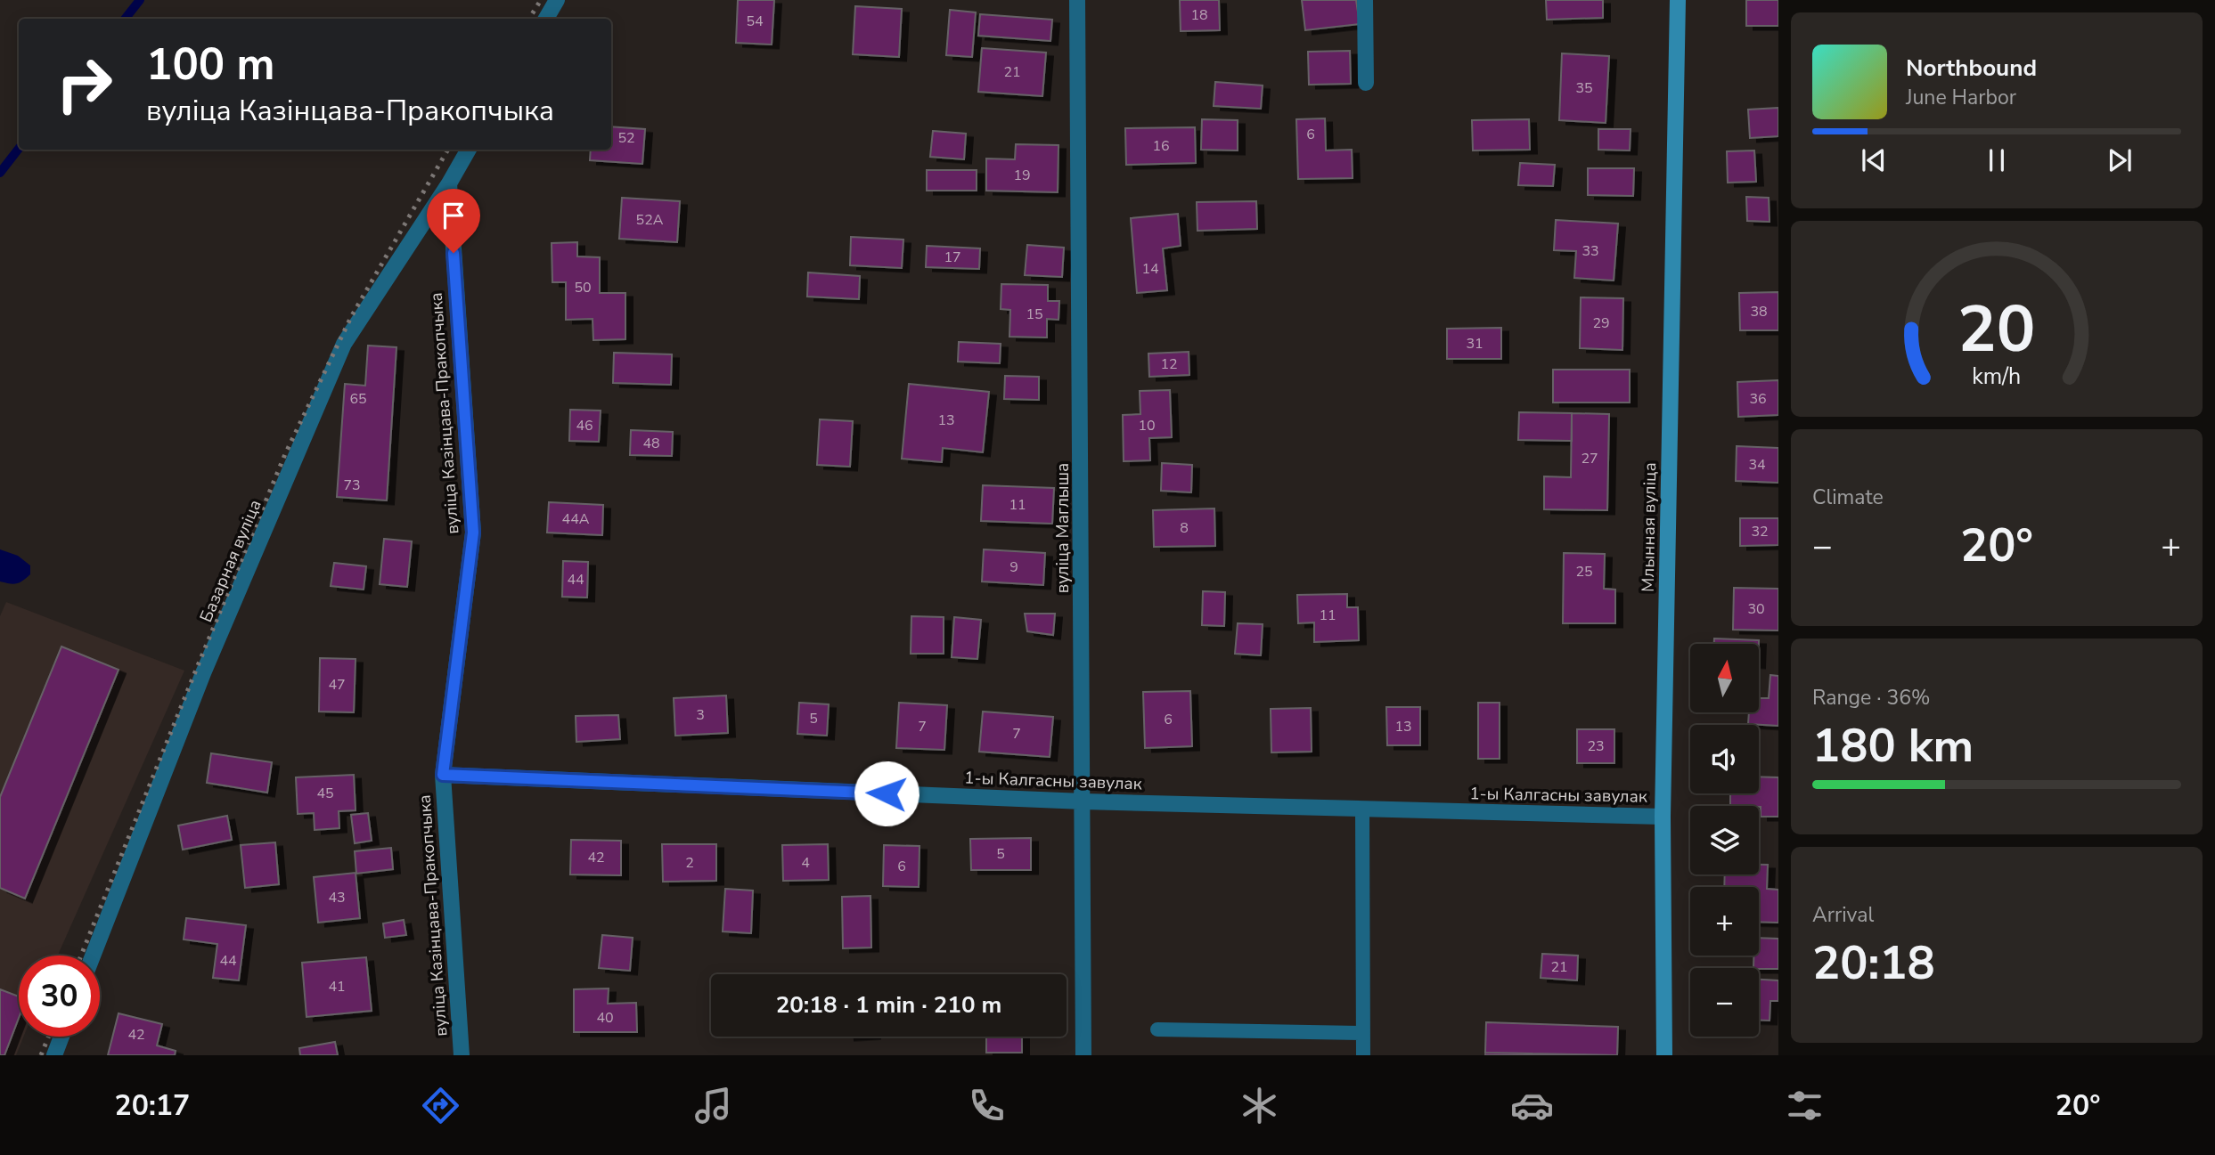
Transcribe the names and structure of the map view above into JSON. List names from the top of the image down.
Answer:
{
  "streets": {
    "street": [
      "вуліца Казінцава-Пракопчыка",
      "Млынная вуліца",
      "вуліца Маглыша",
      "Базарная вуліца",
      "1-ы Калгасны завулак"
    ]
  },
  "crossings": [
    ["вуліца Казінцава-Пракопчыка", "Базарная вуліца"],
    ["вуліца Казінцава-Пракопчыка", "1-ы Калгасны завулак"],
    ["Млынная вуліца", "1-ы Калгасны завулак"],
    ["вуліца Маглыша", "1-ы Калгасны завулак"]
  ],
  "house_numbers": [
    "18",
    "54",
    "21",
    "35",
    "6",
    "52",
    "16",
    "19",
    "52А",
    "33",
    "17",
    "14",
    "50",
    "38",
    "15",
    "29",
    "31",
    "12",
    "65",
    "36",
    "13",
    "46",
    "10",
    "48",
    "27",
    "34",
    "73",
    "11",
    "44А",
    "8",
    "32",
    "9",
    "25",
    "44",
    "30",
    "11",
    "47",
    "3",
    "5",
    "6",
    "7",
    "13",
    "7",
    "23",
    "45",
    "5",
    "42",
    "2",
    "4",
    "6",
    "43",
    "44",
    "21",
    "41",
    "40",
    "42"
  ],
  "north": "top",
  "page": {
    "turn": ["100 m", "вуліца Казінцава-Пракопчыка"],
    "song": ["Northbound", "June Harbor"],
    "tile": [
      "Climate",
      ["Range · 36%", "180 km"],
      ["Arrival", "20:18"]
    ],
    "heat": ["−", "20°", "+"],
    "map_buttons": ["+", "−"],
    "limit": "30",
    "trip": "20:18 · 1 min · 210 m",
    "tabs": ["20:17", "20°"],
    "gauge": ["20", "km/h"]
  }
}
